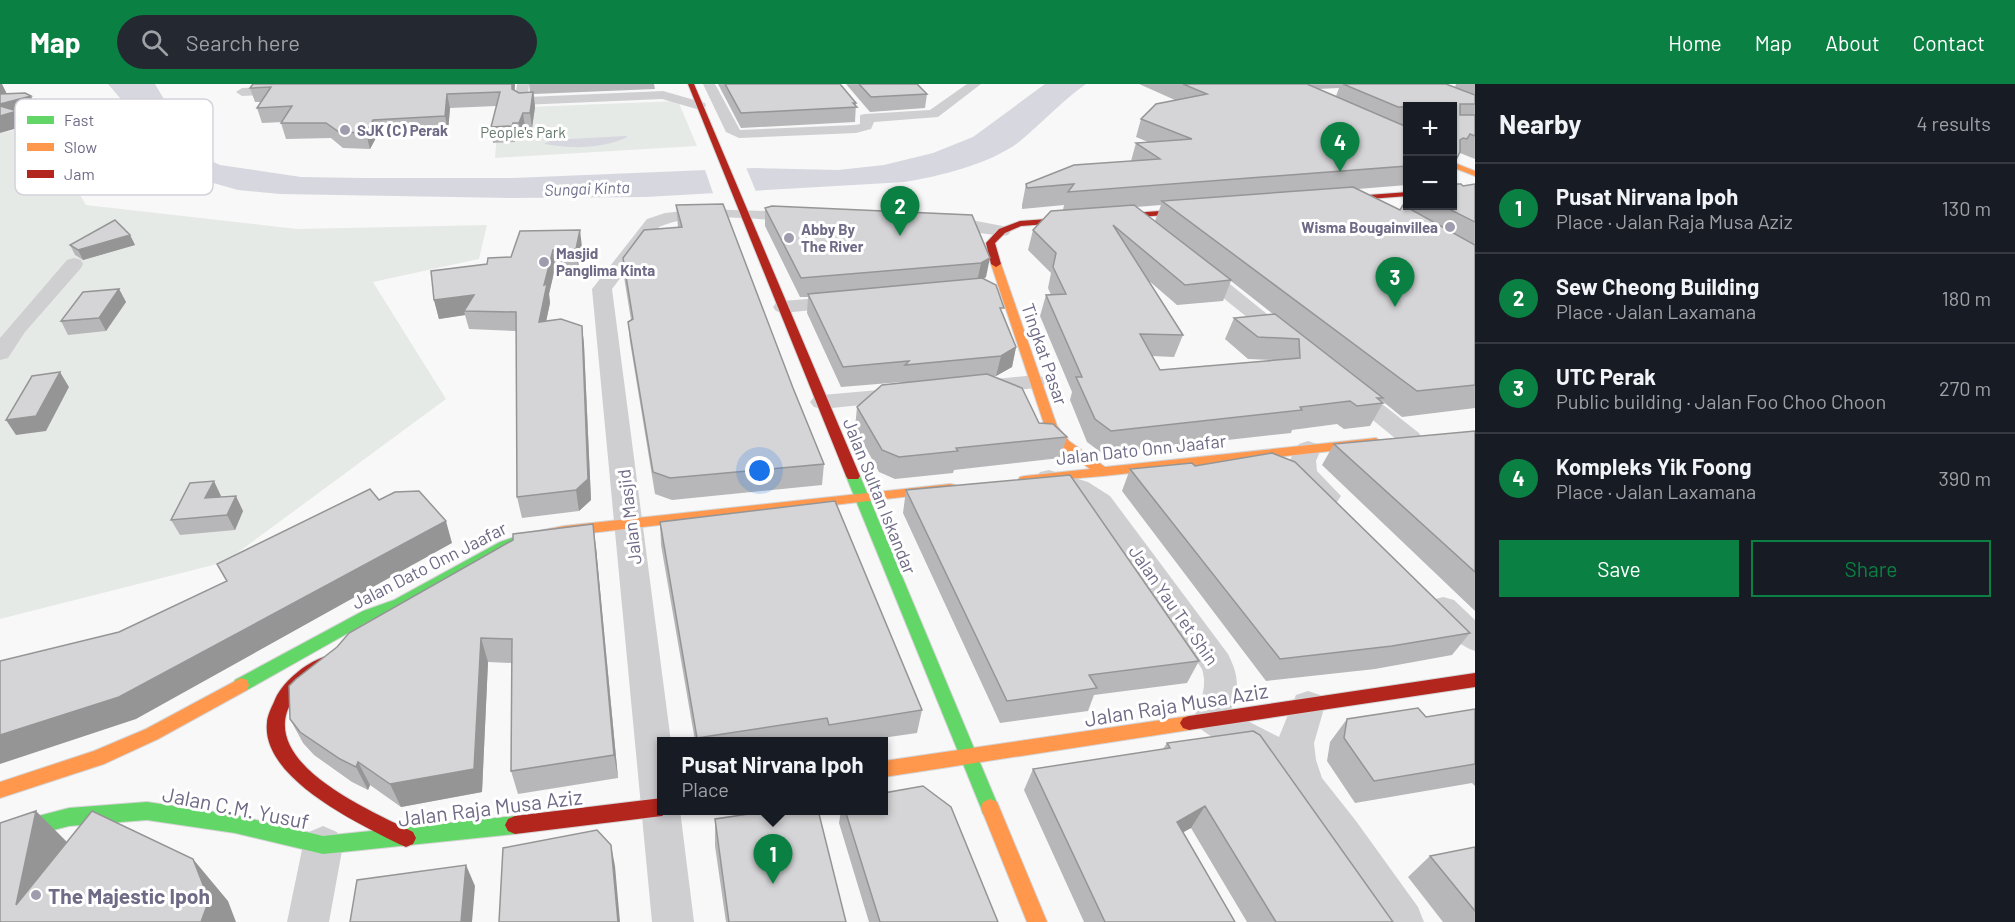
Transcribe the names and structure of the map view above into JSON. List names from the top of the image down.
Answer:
{
  "streets": {
    "main road": [
      "Tingkat Pasar",
      "Jalan Dato Onn Jaafar",
      "Jalan Sultan Iskandar",
      "Jalan Raja Musa Aziz",
      "Jalan C.M. Yusuf"
    ],
    "street": ["Jalan Masjid", "Jalan Yau Tet Shin"]
  },
  "crossings": [
    ["Tingkat Pasar", "Jalan Dato Onn Jaafar"],
    ["Jalan Dato Onn Jaafar", "Jalan Sultan Iskandar"],
    ["Jalan Dato Onn Jaafar", "Jalan Masjid"],
    ["Jalan Dato Onn Jaafar", "Jalan Yau Tet Shin"],
    ["Jalan Sultan Iskandar", "Jalan Masjid"],
    ["Jalan Sultan Iskandar", "Jalan Raja Musa Aziz"],
    ["Jalan Yau Tet Shin", "Jalan Raja Musa Aziz"],
    ["Jalan Raja Musa Aziz", "Jalan C.M. Yusuf"]
  ],
  "water": ["Sungai Kinta"],
  "parks": ["People's Park"],
  "places": [
    "SJK (C) Perak",
    "Wisma Bougainvillea",
    "Abby By The River",
    "Masjid Panglima Kinta",
    "The Majestic Ipoh"
  ],
  "legend": ["Fast", "Slow", "Jam"],
  "page": {
    "header": "Map",
    "search": "Search here",
    "nav": [
      "Home",
      "Map",
      "About",
      "Contact"
    ],
    "heading": ["Nearby", "4 results"],
    "map_buttons": ["+", "−"],
    "pins": [
      "4",
      "2",
      "3",
      "1"
    ],
    "list": [
      {
        "mark": "1",
        "name": "Pusat Nirvana Ipoh",
        "note": "Place · Jalan Raja Musa Aziz",
        "value": "130 m"
      },
      {
        "mark": "2",
        "name": "Sew Cheong Building",
        "note": "Place · Jalan Laxamana",
        "value": "180 m"
      },
      {
        "mark": "3",
        "name": "UTC Perak",
        "note": "Public building · Jalan Foo Choo Choon",
        "value": "270 m"
      },
      {
        "mark": "4",
        "name": "Kompleks Yik Foong",
        "note": "Place · Jalan Laxamana",
        "value": "390 m"
      }
    ],
    "buttons": ["Save", "Share"],
    "popup": ["Pusat Nirvana Ipoh", "Place"]
  }
}
